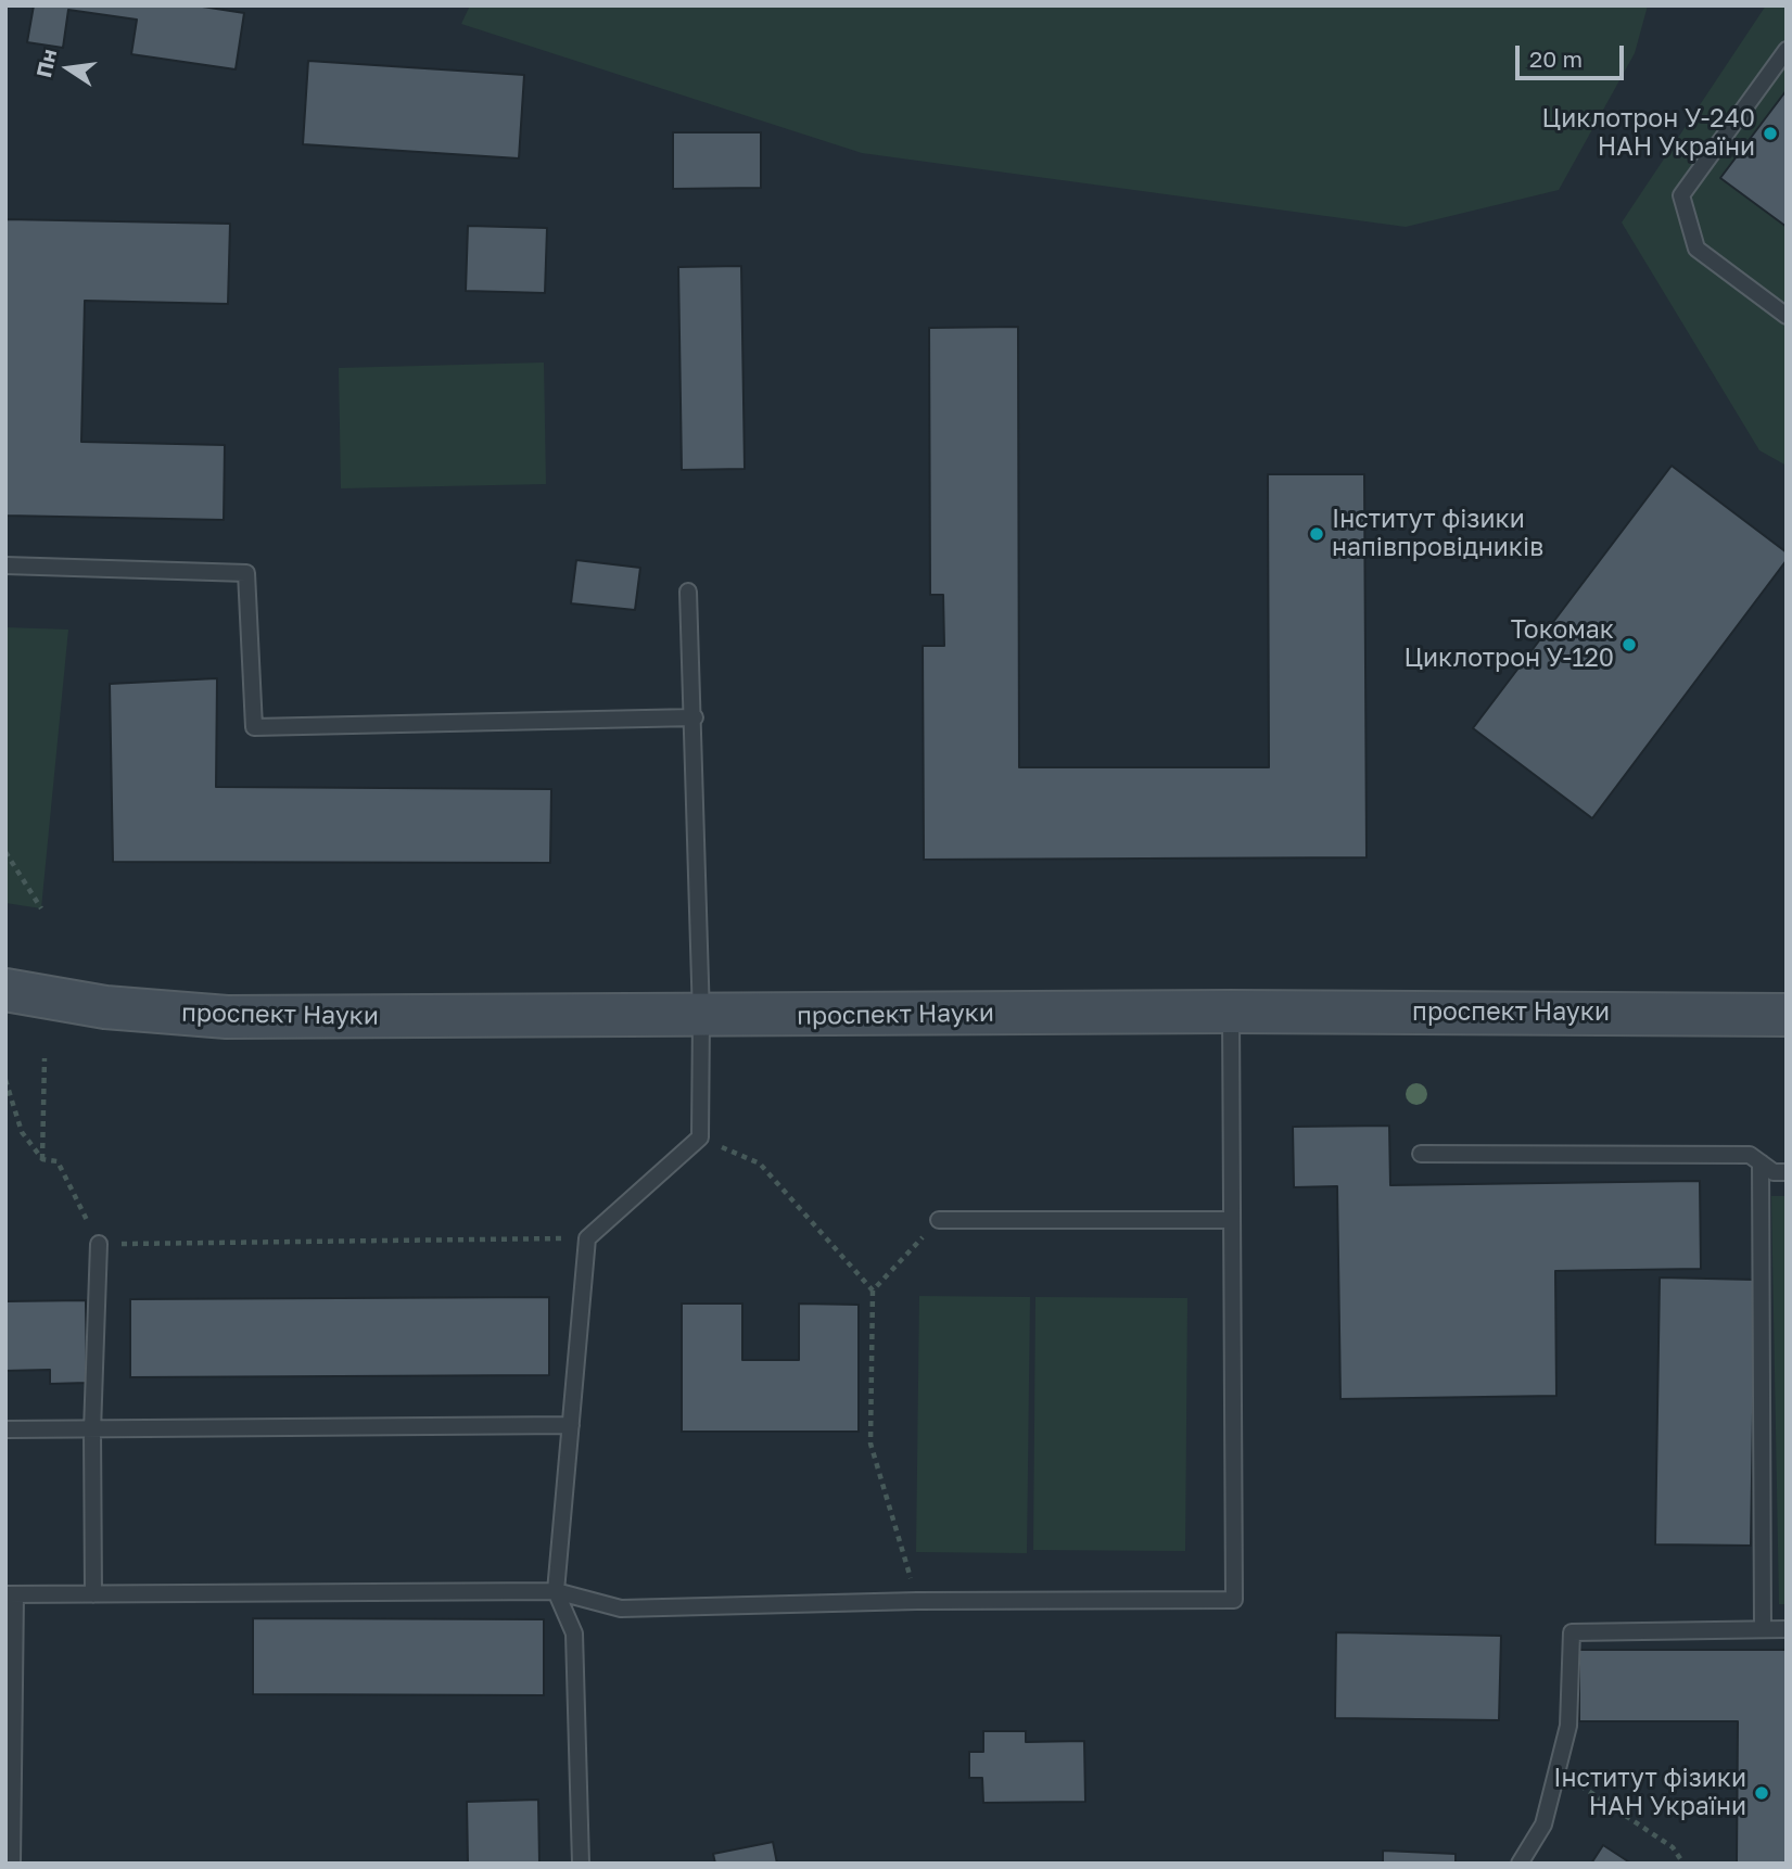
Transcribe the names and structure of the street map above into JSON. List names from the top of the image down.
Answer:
{
  "streets": {
    "main road": ["проспект Науки"]
  },
  "places": [
    "Циклотрон У-240 НАН України",
    "Інститут фізики напівпровідників",
    "Токомак Циклотрон У-120",
    "Інститут фізики НАН України"
  ],
  "scale_bar": "20 m",
  "north": "left"
}
